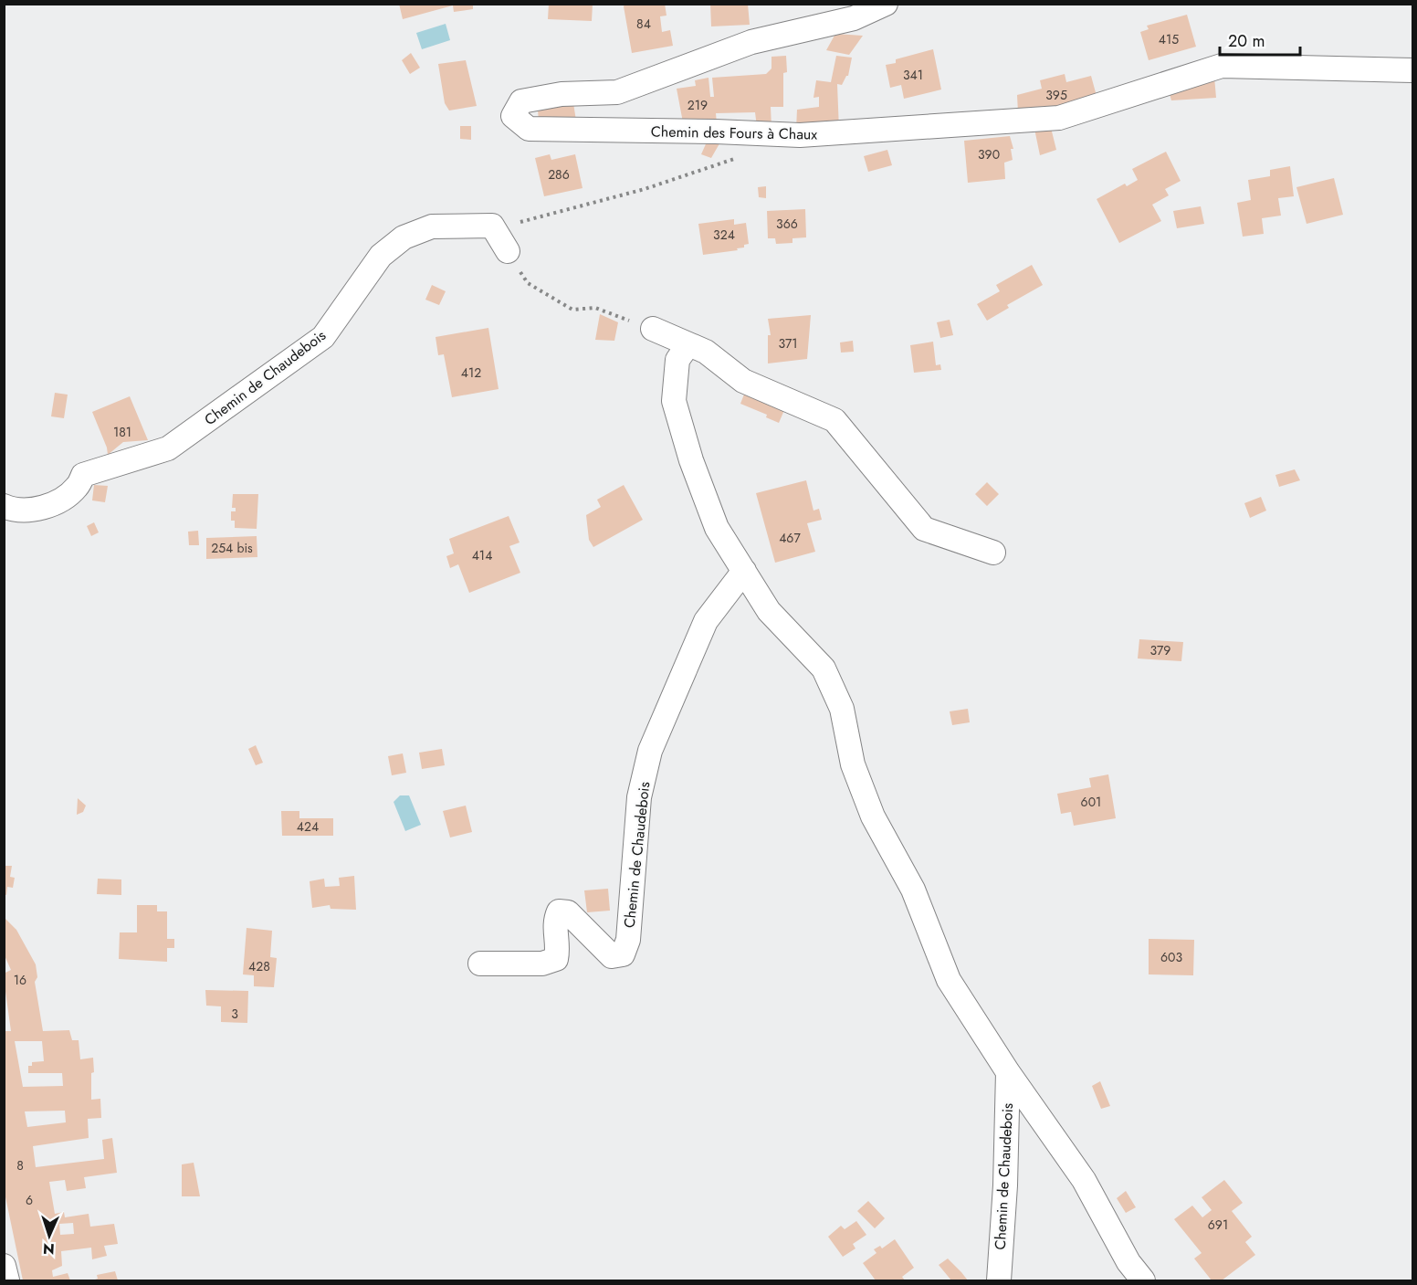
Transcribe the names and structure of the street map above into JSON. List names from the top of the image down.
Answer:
{
  "streets": {
    "street": ["Chemin des Fours à Chaux", "Chemin de Chaudebois"]
  },
  "house_numbers": [
    "84",
    "415",
    "341",
    "395",
    "219",
    "390",
    "286",
    "366",
    "324",
    "371",
    "412",
    "181",
    "467",
    "254 bis",
    "414",
    "379",
    "601",
    "424",
    "603",
    "428",
    "16",
    "3",
    "8",
    "6",
    "691"
  ],
  "scale_bar": "20 m",
  "north": "bottom"
}
